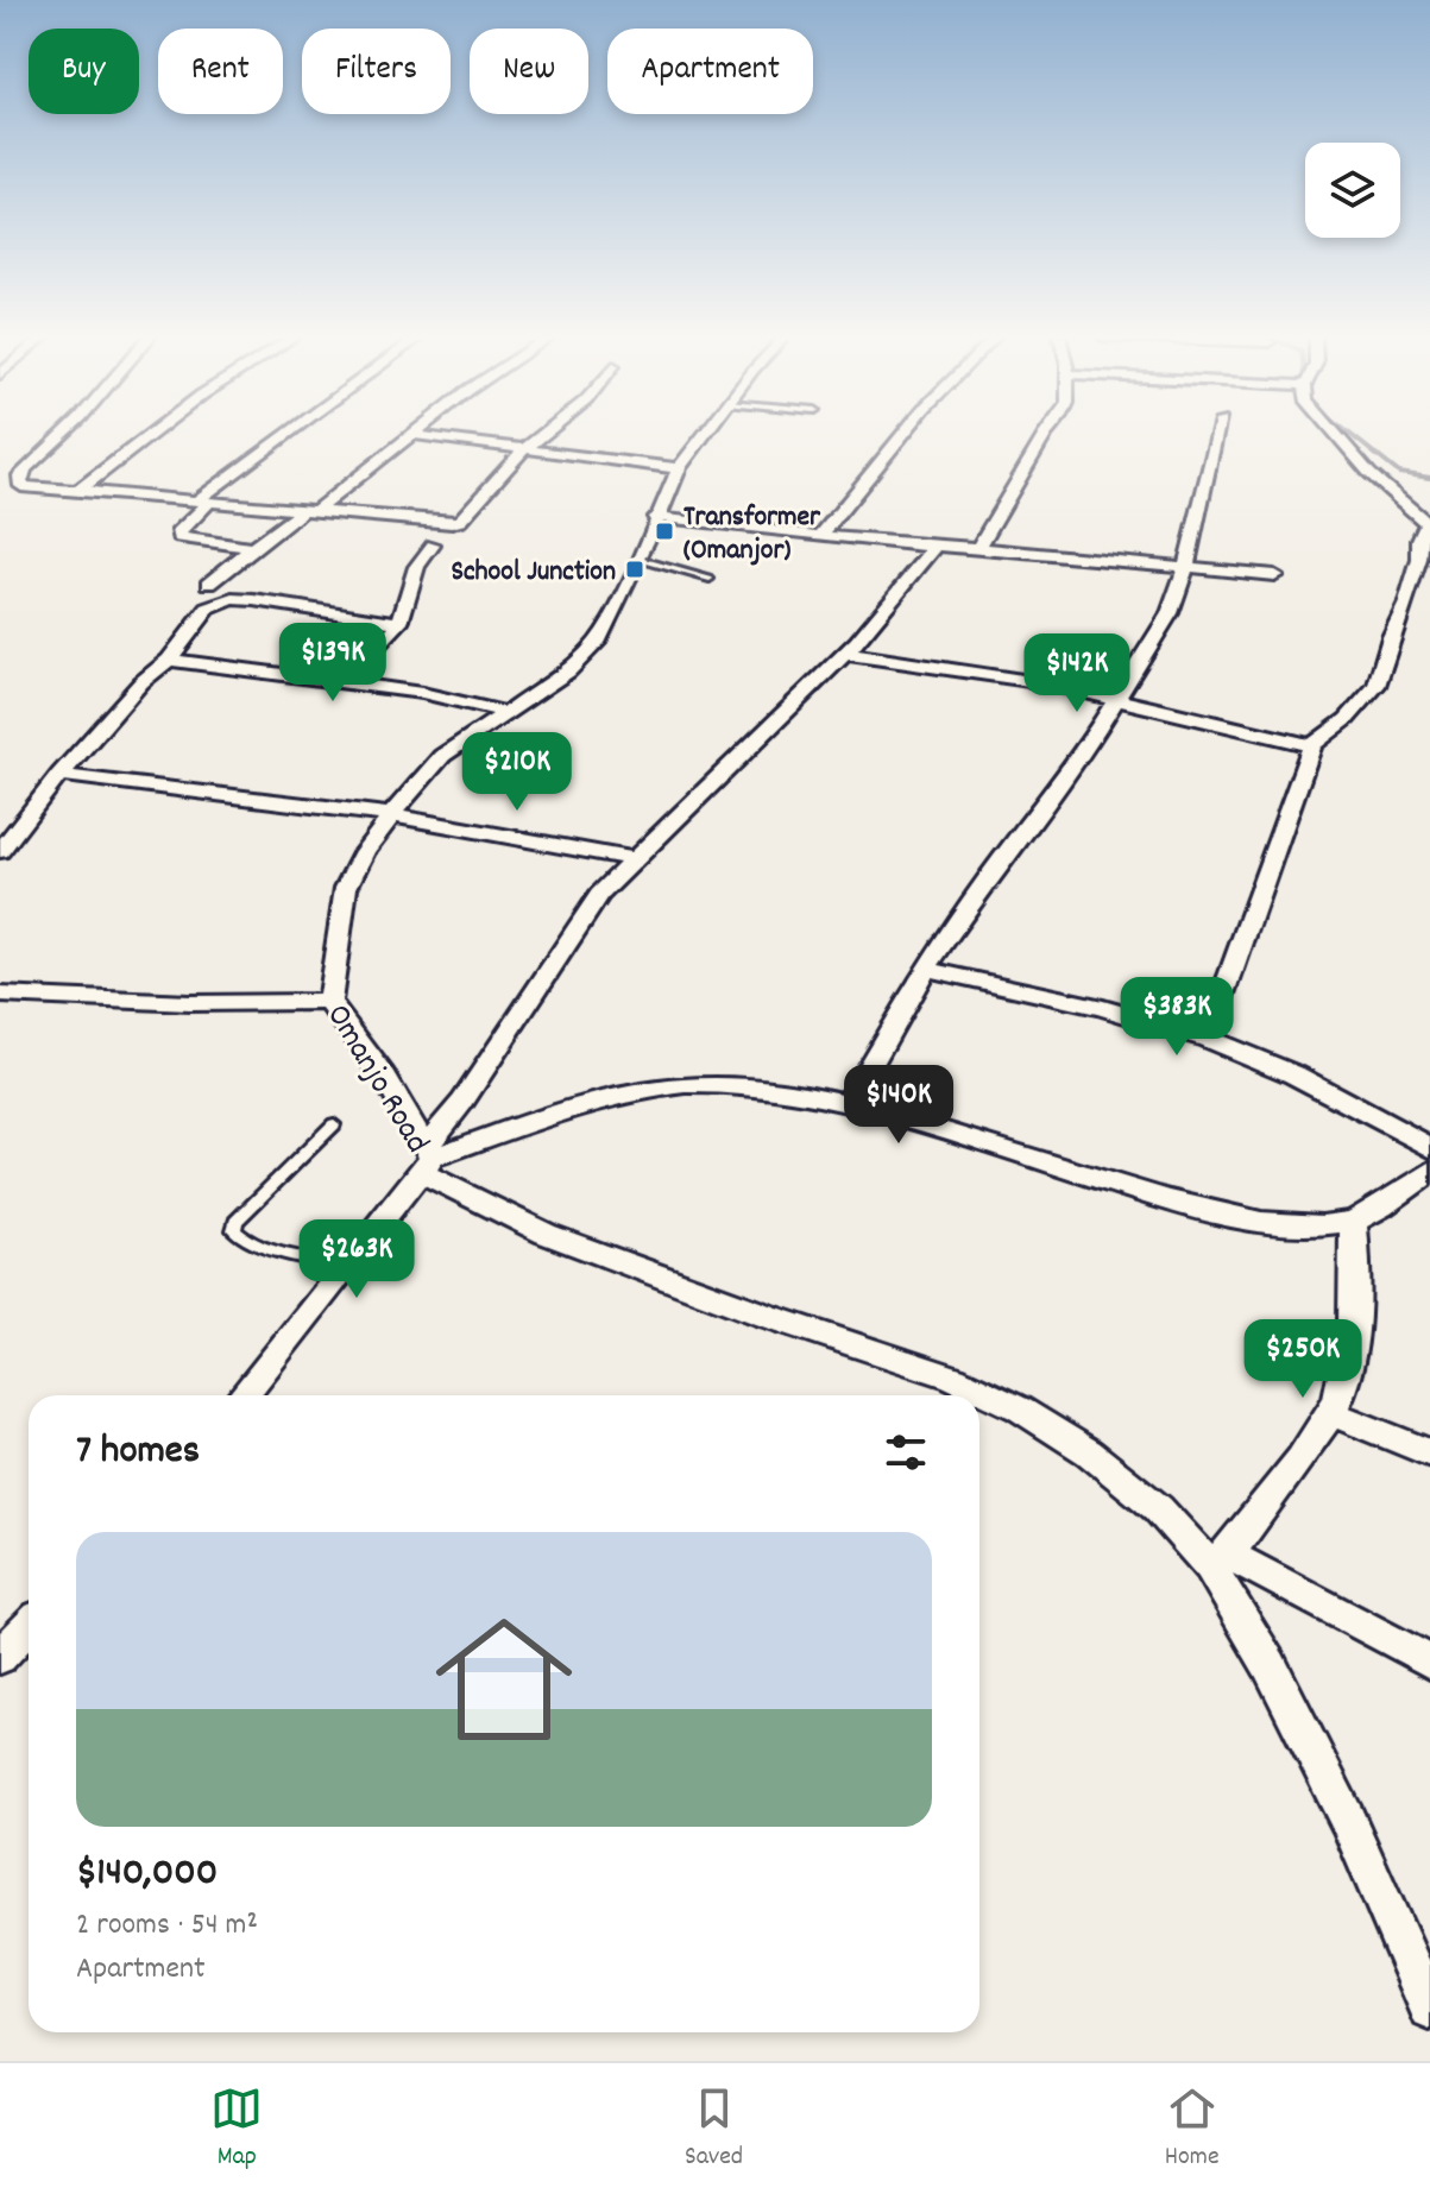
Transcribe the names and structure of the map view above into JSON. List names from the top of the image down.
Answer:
{
  "streets": {
    "street": ["Omanjo Road"]
  },
  "places": {
    "transit": ["Transformer (Omanjor)", "School Junction"]
  },
  "page": {
    "chip": [
      "Buy",
      "Rent",
      "Filters",
      "New",
      "Apartment"
    ],
    "price": [
      "$139K",
      "$142K",
      "$210K",
      "$383K",
      "$140K",
      "$263K",
      "$250K"
    ],
    "heading": "7 homes",
    "list": [
      {
        "name": "$140,000",
        "note": "2 rooms · 54 m² · Apartment"
      }
    ],
    "tabs": ["Map", "Saved", "Home"]
  }
}
